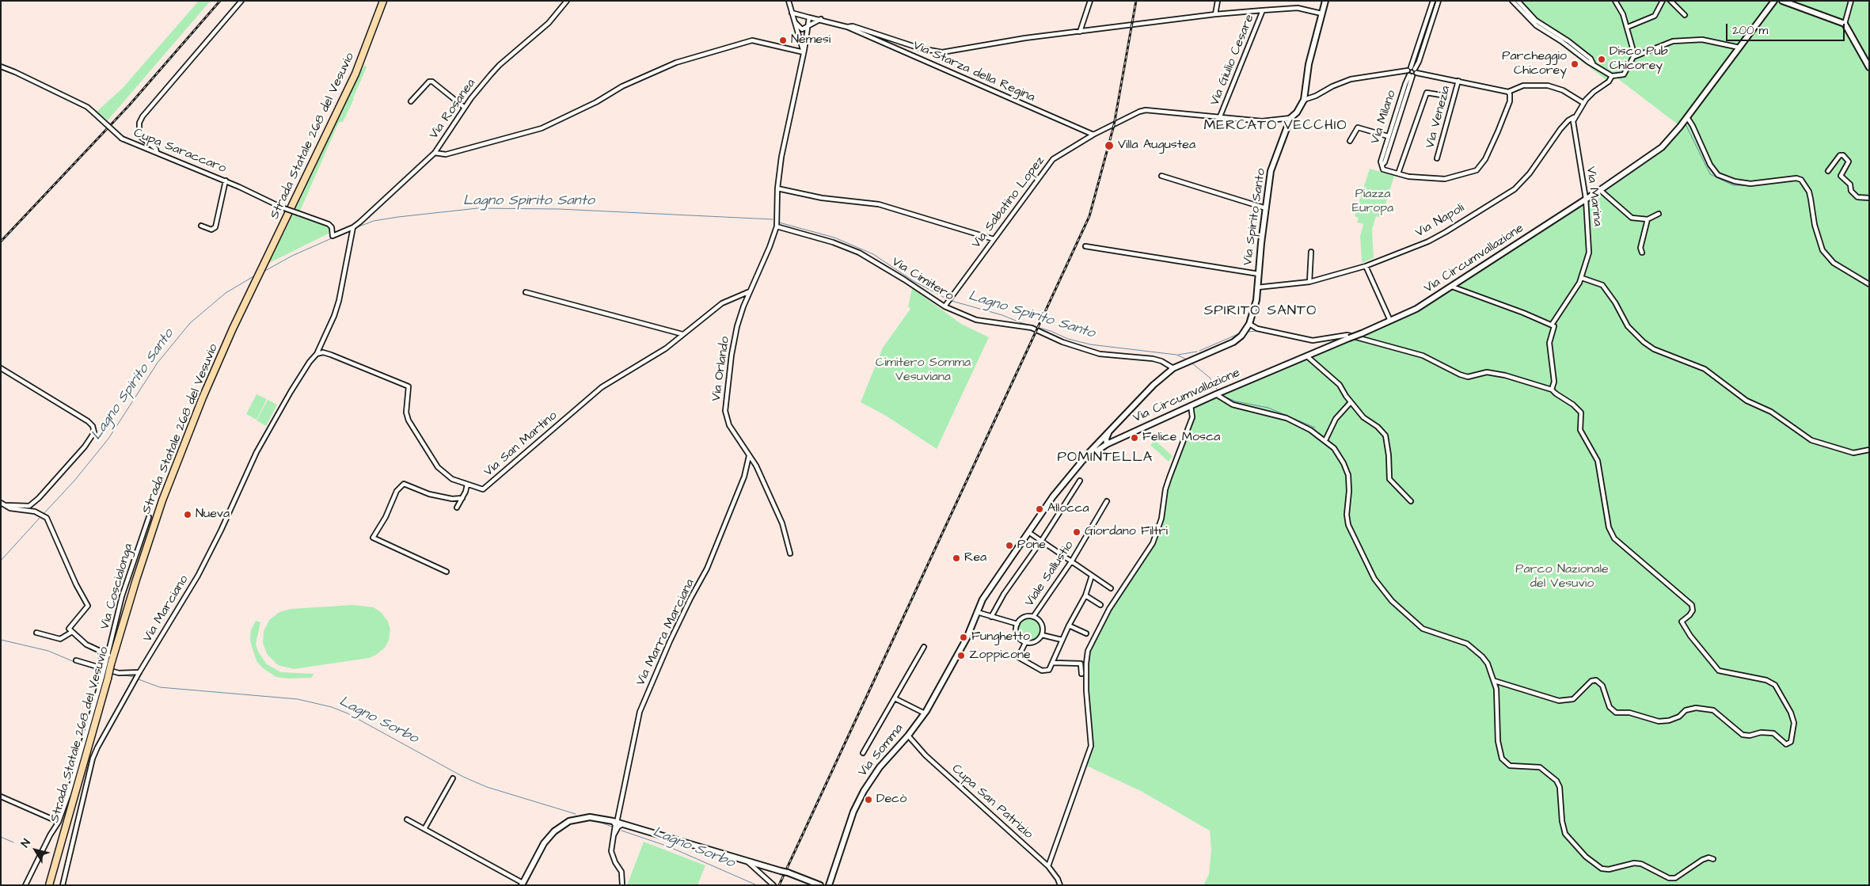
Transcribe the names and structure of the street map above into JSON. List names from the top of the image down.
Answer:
{
  "streets": {
    "highway": ["Strada Statale 268 del Vesuvio"],
    "main road": ["Via Spirito Santo", "Via Circumvallazione", "Via Somma"],
    "street": [
      "Via Giulio Cesare",
      "Via Starza della Regina",
      "Via Rosanea",
      "Via Milano",
      "Via Venezia",
      "Cupa Saraccaro",
      "Via Marina",
      "Via Sabatino Lopez",
      "Via Napoli",
      "Via Cimitero",
      "Via Orlando",
      "Via San Martino",
      "Viale Sallustio",
      "Via Coscialonga",
      "Via Marciano",
      "Via Marra Marciana",
      "Cupa San Patrizio"
    ]
  },
  "crossings": [
    ["Via Giulio Cesare", "Via Starza della Regina"],
    ["Via Giulio Cesare", "Via Sabatino Lopez"],
    ["Via Starza della Regina", "Via Sabatino Lopez"],
    ["Via Rosanea", "Cupa Saraccaro"],
    ["Via Rosanea", "Via Marciano"],
    ["Via Milano", "Via Venezia"],
    ["Via Venezia", "Via Spirito Santo"],
    ["Strada Statale 268 del Vesuvio", "Via Coscialonga"],
    ["Cupa Saraccaro", "Via Marciano"],
    ["Via Marina", "Via Napoli"],
    ["Via Marina", "Via Circumvallazione"],
    ["Via Sabatino Lopez", "Via Spirito Santo"],
    ["Via Sabatino Lopez", "Via Cimitero"],
    ["Via Spirito Santo", "Via Napoli"],
    ["Via Spirito Santo", "Via Circumvallazione"],
    ["Via Spirito Santo", "Via Cimitero"],
    ["Via Spirito Santo", "Via Somma"],
    ["Via Cimitero", "Via Orlando"],
    ["Via Orlando", "Via San Martino"],
    ["Via Orlando", "Via Marra Marciana"],
    ["Via San Martino", "Via Marciano"],
    ["Via Somma", "Cupa San Patrizio"]
  ],
  "districts": ["MERCATO VECCHIO", "SPIRITO SANTO", "POMINTELLA"],
  "water": ["Lagno Spirito Santo", "Lagno Sorbo"],
  "parks": ["Piazza Europa", "Cimitero Somma Vesuviana", "Parco Nazionale del Vesuvio"],
  "places": [
    "Nemesi",
    "Disco Pub Chicorey",
    "Parcheggio Chicorey",
    "Villa Augustea",
    "Felice Mosca",
    "Allocca",
    "Nueva",
    "Giordano Filtri",
    "Pone",
    "Rea",
    "Funghetto",
    "Zoppicone",
    "Decò"
  ],
  "scale_bar": "200 m",
  "north": "top left"
}
